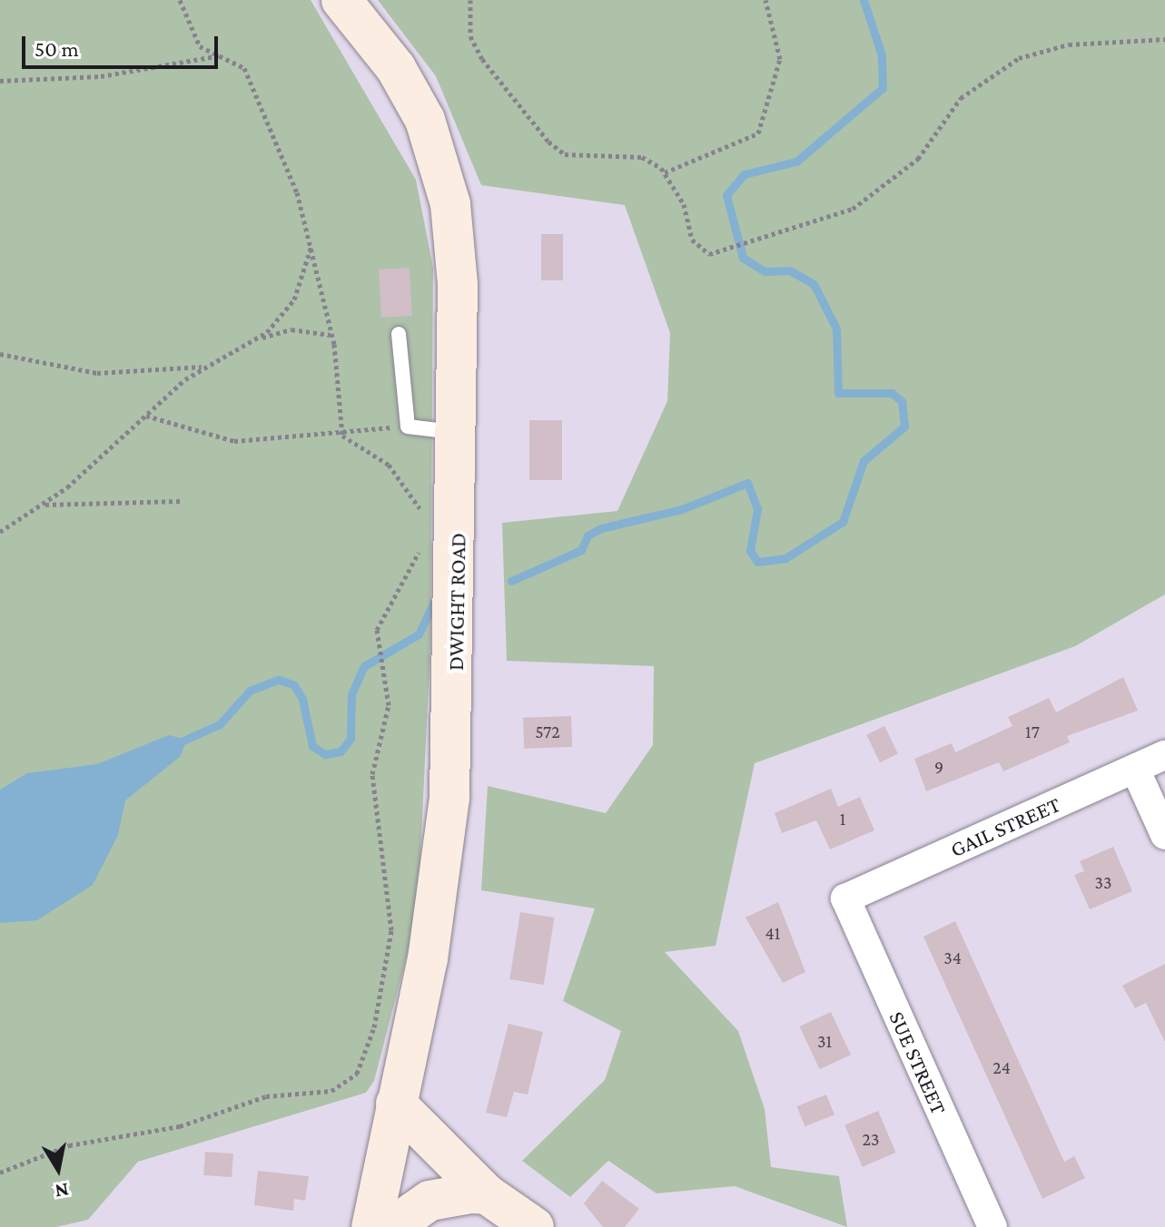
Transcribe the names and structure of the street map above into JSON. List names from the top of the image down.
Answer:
{
  "streets": {
    "main road": ["DWIGHT ROAD"],
    "street": ["GAIL STREET", "SUE STREET"]
  },
  "crossings": [
    ["GAIL STREET", "SUE STREET"]
  ],
  "house_numbers": [
    "572",
    "17",
    "9",
    "1",
    "33",
    "41",
    "34",
    "31",
    "24",
    "23"
  ],
  "scale_bar": "50 m",
  "north": "bottom"
}
